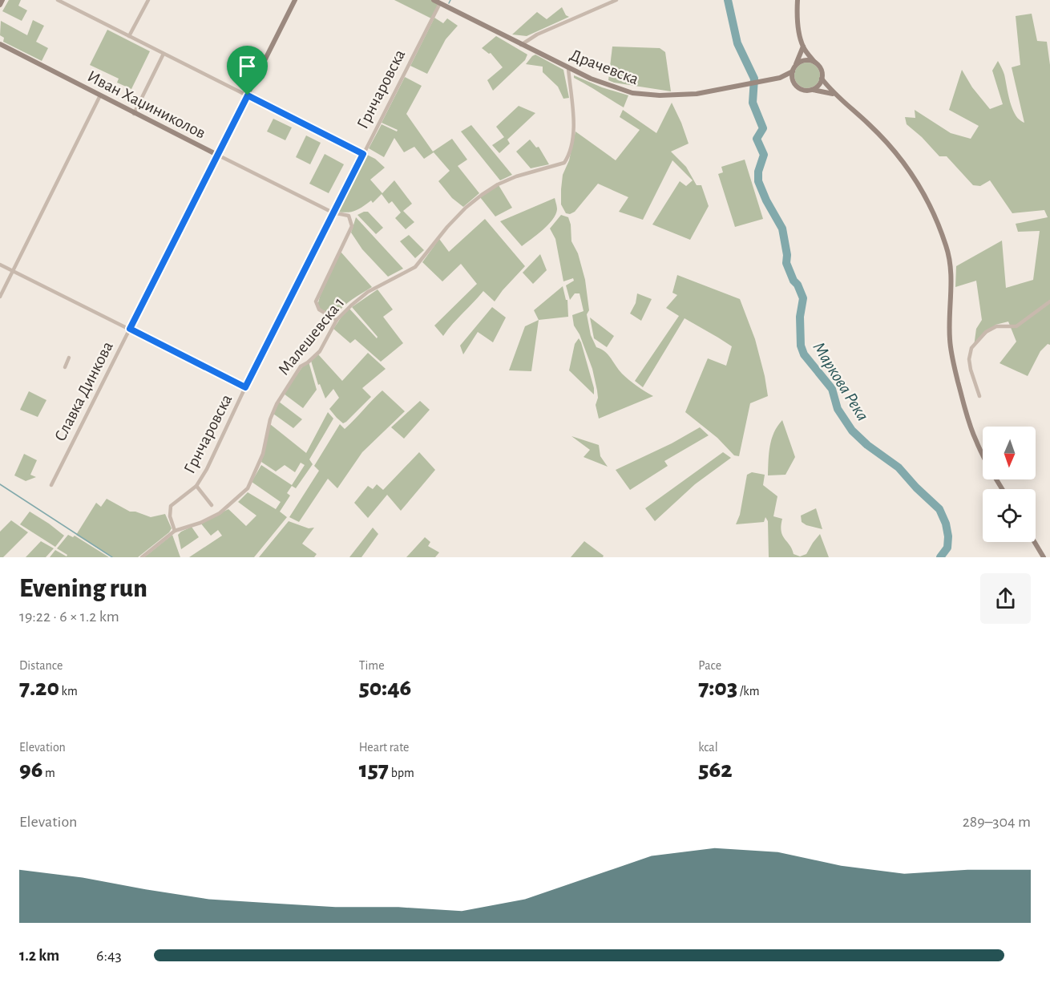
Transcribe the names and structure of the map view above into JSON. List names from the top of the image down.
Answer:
{
  "streets": {
    "main road": ["Драчевска", "Иван Хаџиниколов", "Славка Динкова"],
    "street": ["Грнчаровска", "Малешевска 1"]
  },
  "crossings": [
    ["Драчевска", "Грнчаровска"],
    ["Драчевска", "Малешевска 1"],
    ["Грнчаровска", "Иван Хаџиниколов"],
    ["Грнчаровска", "Малешевска 1"],
    ["Иван Хаџиниколов", "Славка Динкова"]
  ],
  "water": ["Маркова Река"],
  "north": "bottom",
  "page": {
    "heading": ["Evening run", "19:22 · 6 × 1.2 km"],
    "stats": [
      ["Distance", "7.20 km"],
      ["Time", "50:46"],
      ["Pace", "7:03 /km"],
      ["Elevation", "96 m"],
      ["Heart rate", "157 bpm"],
      ["kcal", "562"]
    ],
    "chart": ["Elevation", "289–304 m"],
    "list": [
      {
        "name": "1.2 km",
        "note": "6:43"
      }
    ]
  }
}
